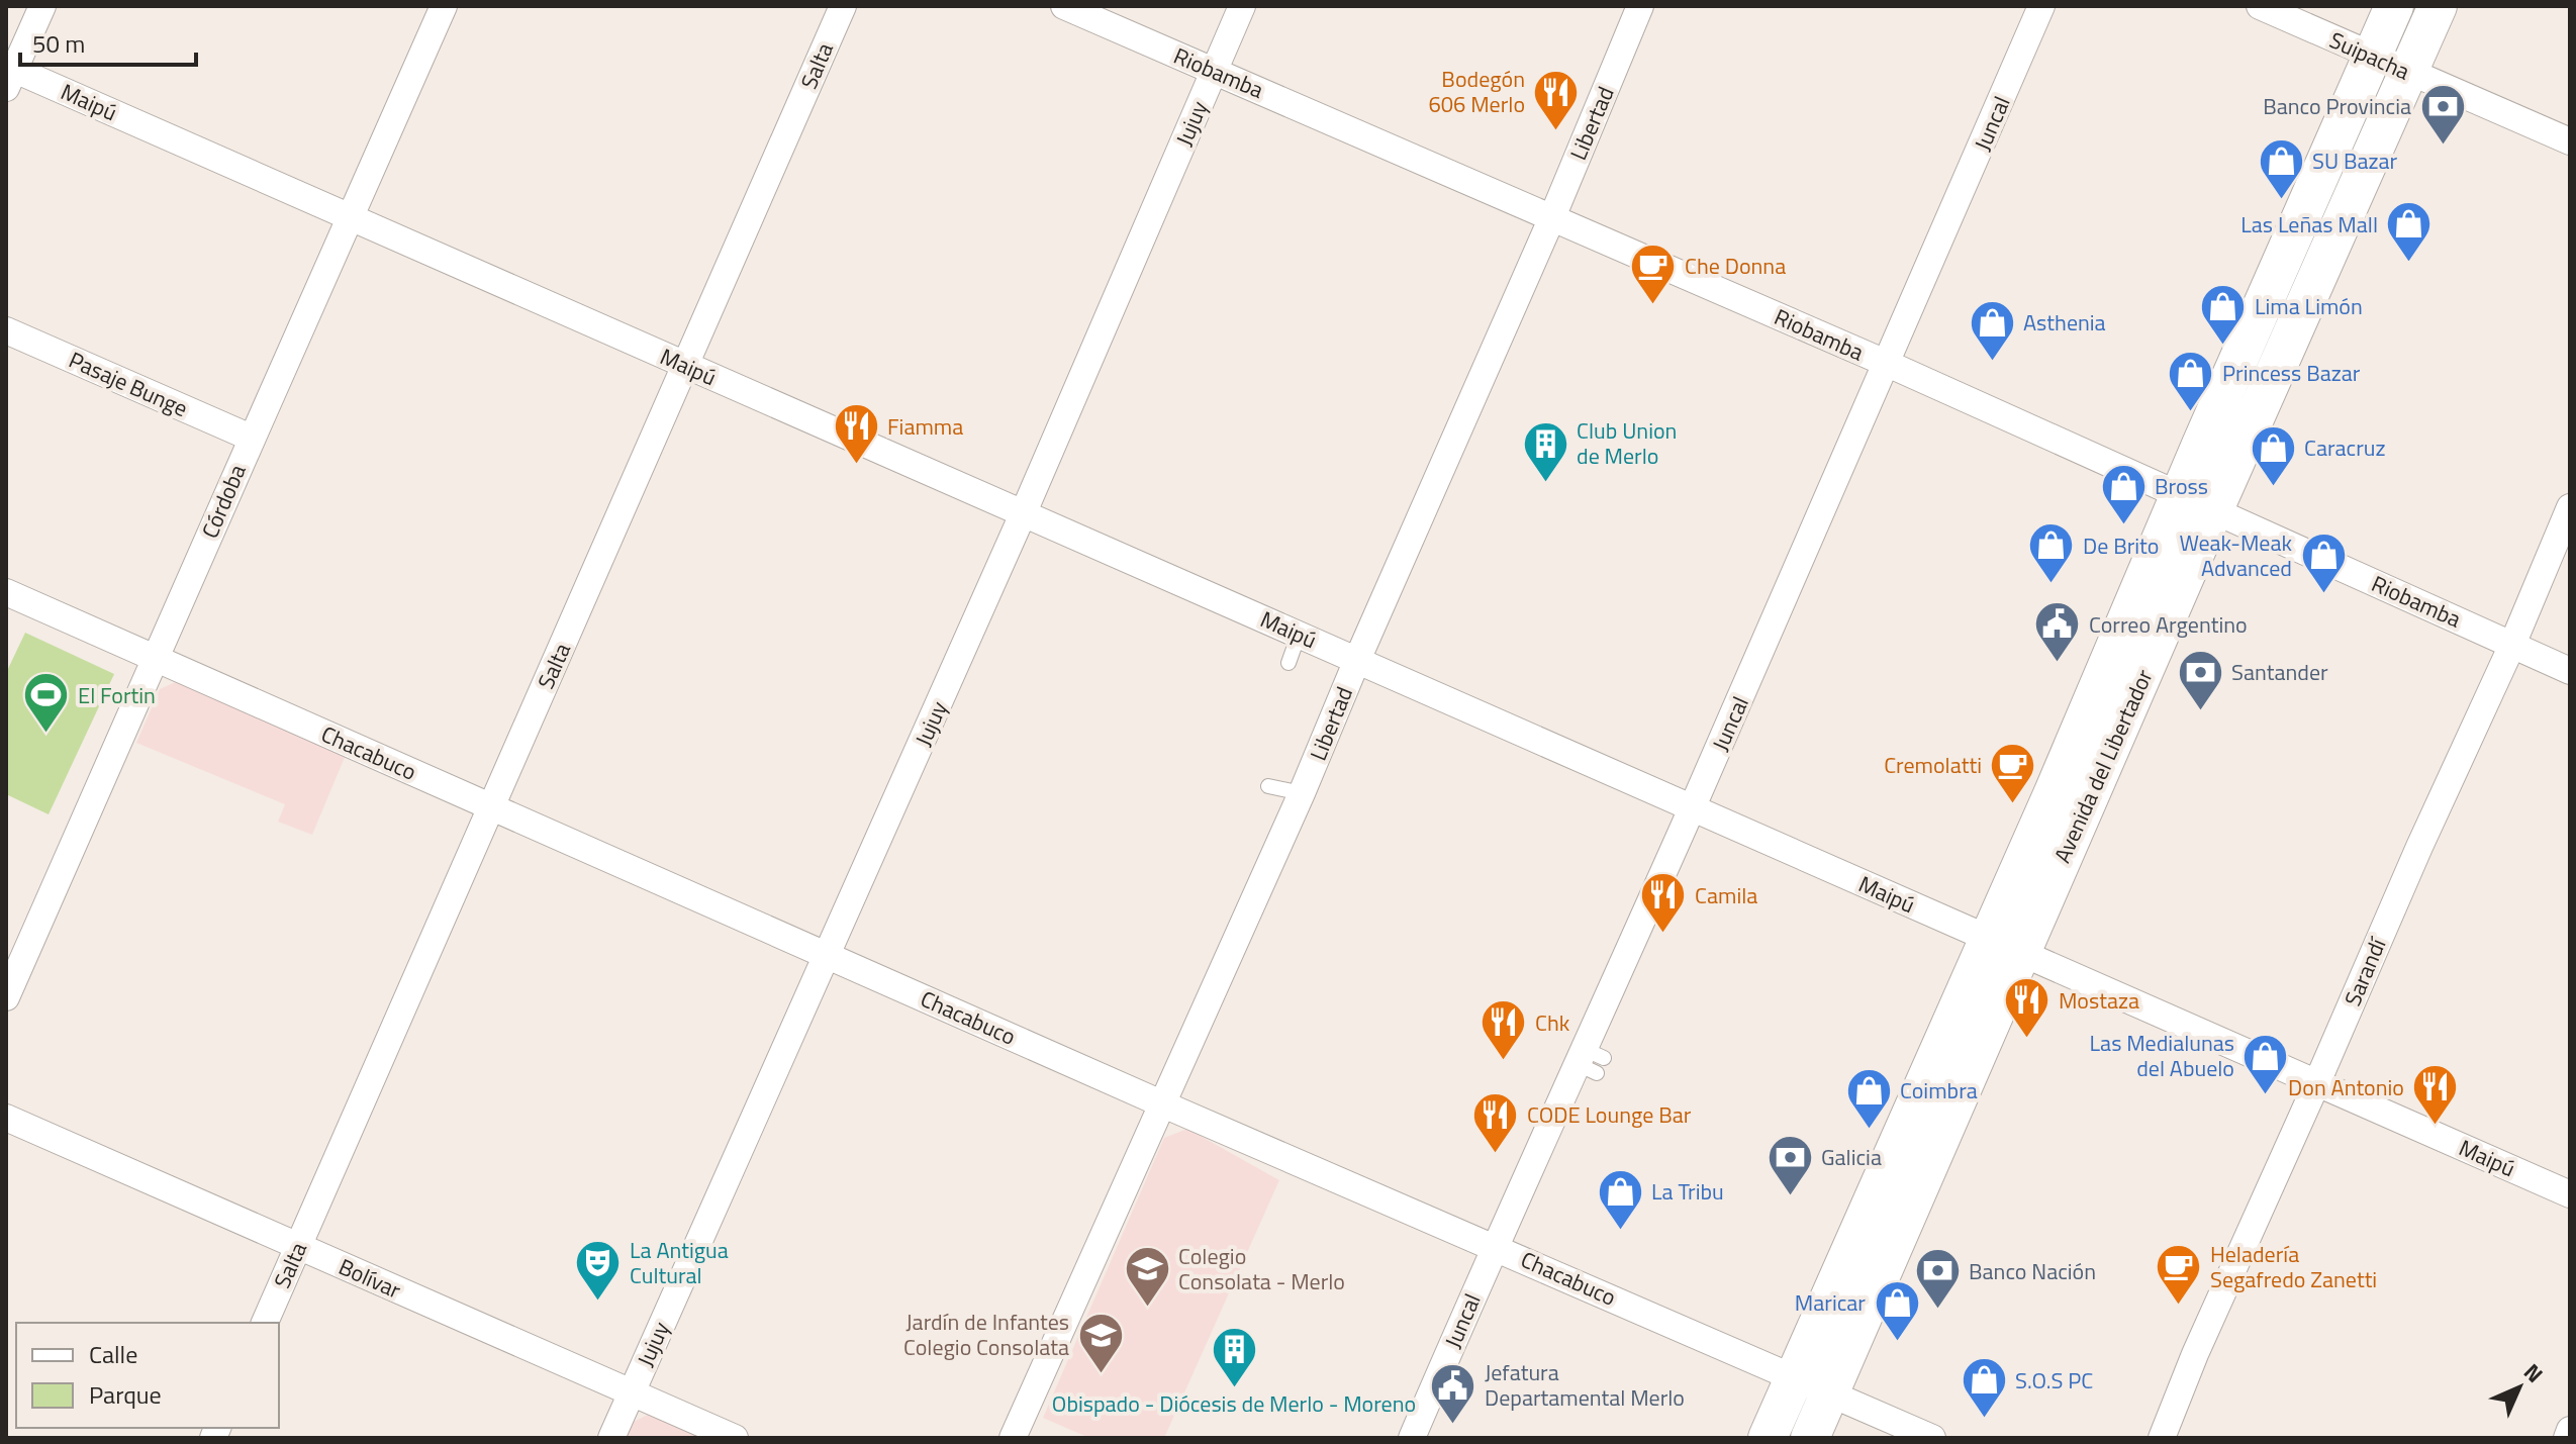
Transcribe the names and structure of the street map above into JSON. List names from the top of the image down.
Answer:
{
  "streets": {
    "main road": ["Avenida del Libertador"],
    "street": [
      "Suipacha",
      "Salta",
      "Riobamba",
      "Maipú",
      "Jujuy",
      "Libertad",
      "Juncal",
      "Pasaje Bunge",
      "Córdoba",
      "Chacabuco",
      "Sarandí",
      "Bolívar"
    ]
  },
  "crossings": [
    ["Suipacha", "Avenida del Libertador"],
    ["Salta", "Maipú"],
    ["Salta", "Chacabuco"],
    ["Salta", "Bolívar"],
    ["Riobamba", "Jujuy"],
    ["Riobamba", "Libertad"],
    ["Riobamba", "Juncal"],
    ["Riobamba", "Avenida del Libertador"],
    ["Riobamba", "Sarandí"],
    ["Maipú", "Jujuy"],
    ["Maipú", "Libertad"],
    ["Maipú", "Juncal"],
    ["Maipú", "Córdoba"],
    ["Maipú", "Avenida del Libertador"],
    ["Maipú", "Sarandí"],
    ["Jujuy", "Chacabuco"],
    ["Jujuy", "Bolívar"],
    ["Libertad", "Chacabuco"],
    ["Juncal", "Chacabuco"],
    ["Pasaje Bunge", "Córdoba"],
    ["Córdoba", "Chacabuco"],
    ["Chacabuco", "Avenida del Libertador"]
  ],
  "places": {
    "restaurant": [
      "Bodegón 606 Merlo",
      "Fiamma",
      "Camila",
      "Mostaza",
      "Chk",
      "Don Antonio",
      "CODE Lounge Bar"
    ],
    "bank": [
      "Banco Provincia",
      "Santander",
      "Galicia",
      "Banco Nación"
    ],
    "shop": [
      "SU Bazar",
      "Las Leñas Mall",
      "Lima Limón",
      "Asthenia",
      "Princess Bazar",
      "Caracruz",
      "Bross",
      "De Brito",
      "Weak-Meak Advanced",
      "Las Medialunas del Abuelo",
      "Coimbra",
      "La Tribu",
      "Maricar",
      "S.O.S PC"
    ],
    "cafe": ["Che Donna", "Cremolatti", "Heladería Segafredo Zanetti"],
    "building": ["Club Union de Merlo", "Obispado - Diócesis de Merlo - Moreno"],
    "public building": ["Correo Argentino", "Jefatura Departamental Merlo"],
    "sports": ["El Fortin"],
    "theatre": ["La Antigua Cultural"],
    "school or university": ["Colegio Consolata - Merlo", "Jardín de Infantes Colegio Consolata"]
  },
  "legend": ["Calle", "Parque"],
  "scale_bar": "50 m",
  "north": "top right"
}
